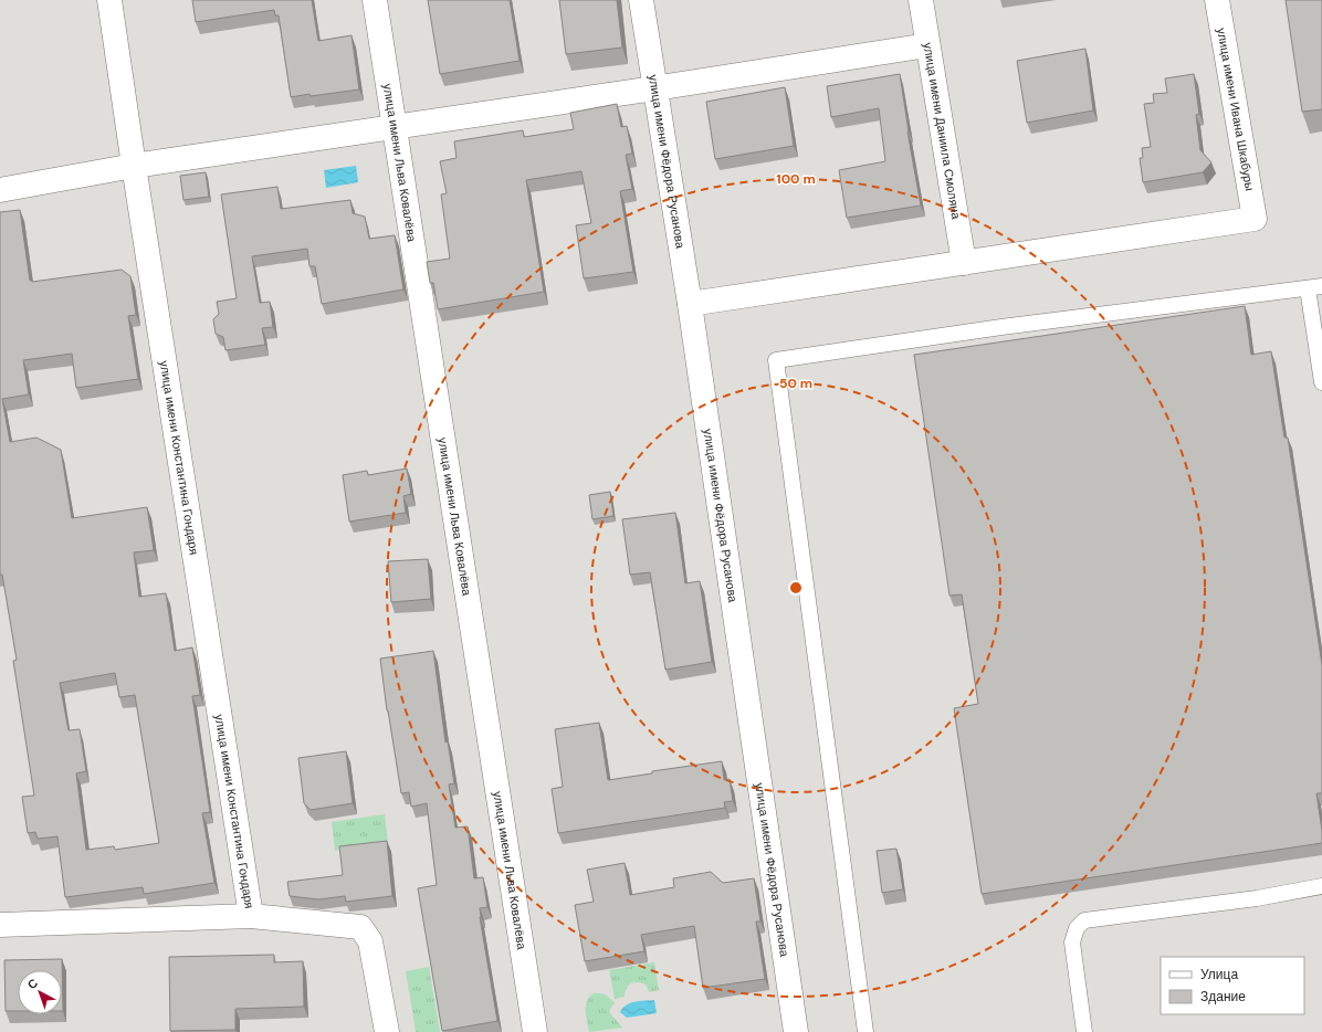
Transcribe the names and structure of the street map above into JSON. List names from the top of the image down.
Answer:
{
  "streets": {
    "street": [
      "улица имени Ивана Шкабуры",
      "улица имени Даниила Смоляна",
      "улица имени Фёдора Русанова",
      "улица имени Льва Ковалёва",
      "улица имени Константина Гондаря"
    ]
  },
  "crossings": [
    ["улица имени Ивана Шкабуры", "улица имени Даниила Смоляна"]
  ],
  "legend": ["Улица", "Здание"],
  "north": "top left",
  "rings": ["100 m", "50 m"]
}
